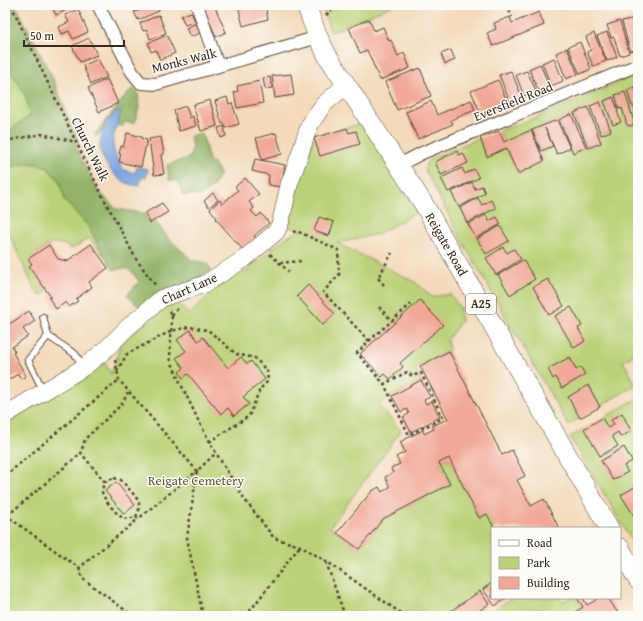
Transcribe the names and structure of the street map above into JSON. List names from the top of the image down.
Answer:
{
  "streets": {
    "main road": ["Reigate Road", "A25"],
    "street": ["Monks Walk", "Eversfield Road", "Chart Lane"],
    "path": ["Church Walk"]
  },
  "crossings": [
    ["Monks Walk", "Reigate Road"],
    ["Eversfield Road", "Reigate Road"],
    ["Church Walk", "Chart Lane"]
  ],
  "parks": ["Reigate Cemetery"],
  "legend": ["Road", "Park", "Building"],
  "scale_bar": "50 m"
}
